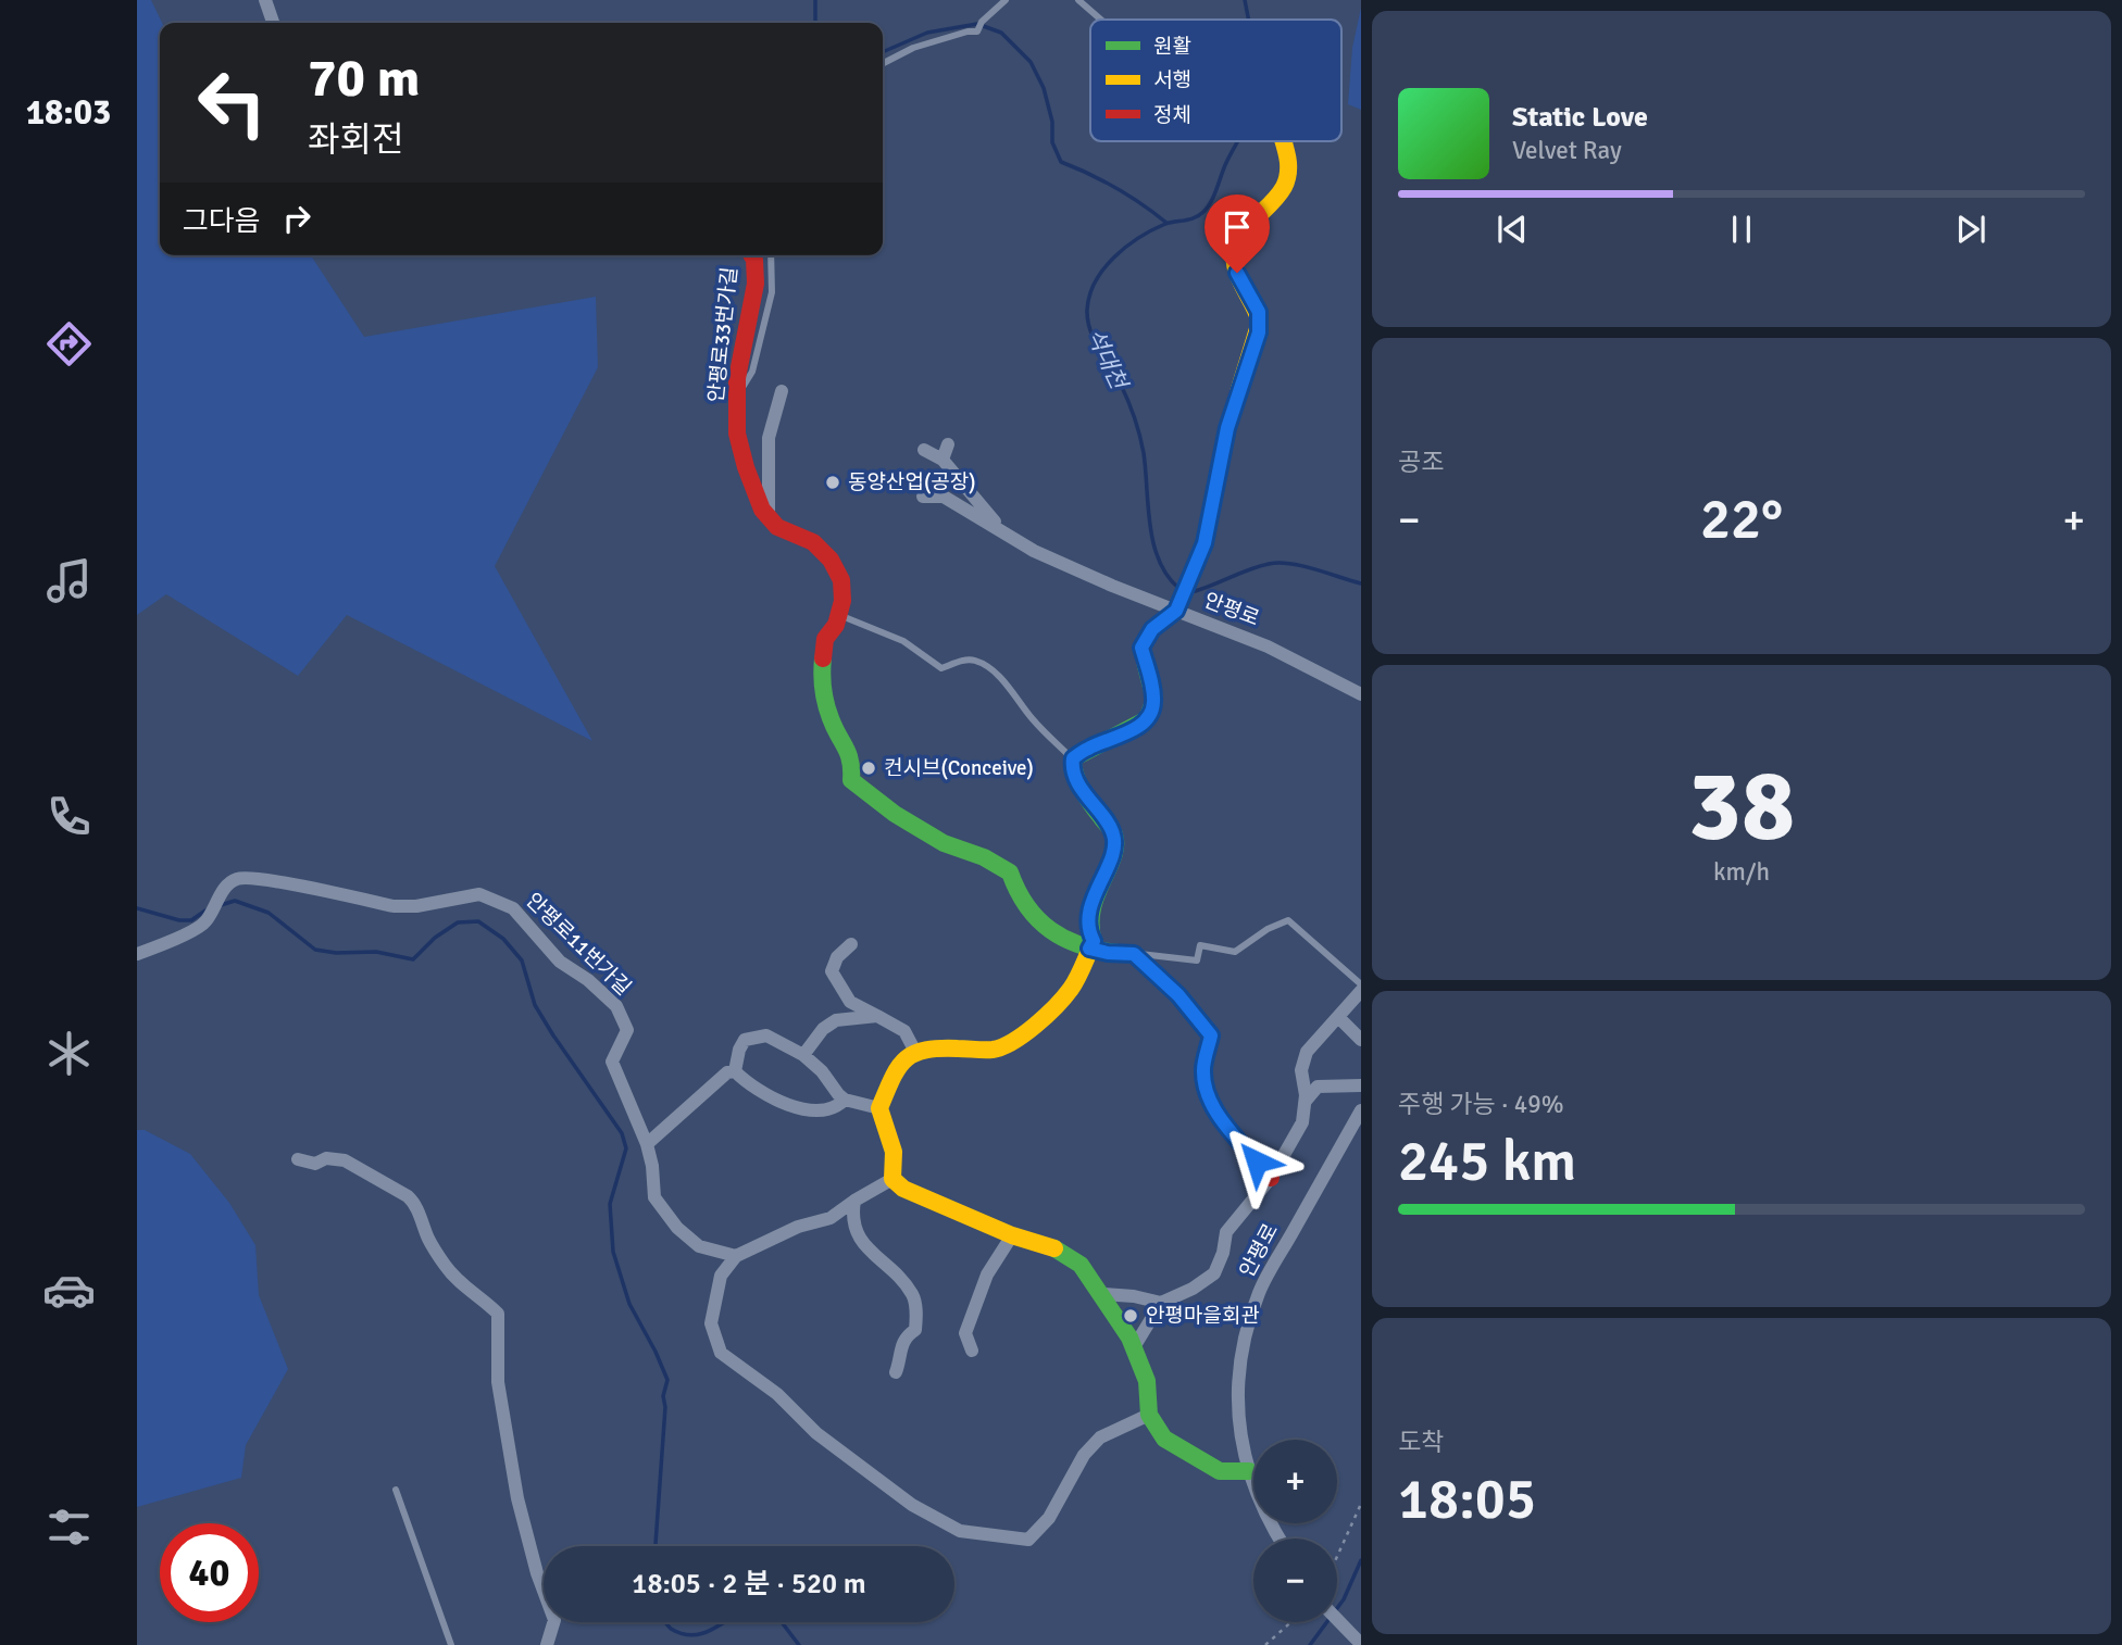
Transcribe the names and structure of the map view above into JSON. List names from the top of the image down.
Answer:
{
  "streets": {
    "street": ["안평로33번가길", "안평로", "안평로11번가길"]
  },
  "water": ["석대천"],
  "places": ["동양산업(공장)", "컨시브(Conceive)", "안평마을회관"],
  "legend": ["원활", "서행", "정체"],
  "page": {
    "tabs": "18:03",
    "turn": ["70 m", "좌회전"],
    "song": ["Static Love", "Velvet Ray"],
    "then": "그다음",
    "tile": [
      "공조",
      ["38", "km/h"],
      ["주행 가능 · 49%", "245 km"],
      ["도착", "18:05"]
    ],
    "heat": ["−", "22°", "+"],
    "map_buttons": ["+", "−"],
    "limit": "40",
    "trip": "18:05 · 2 분 · 520 m"
  }
}
